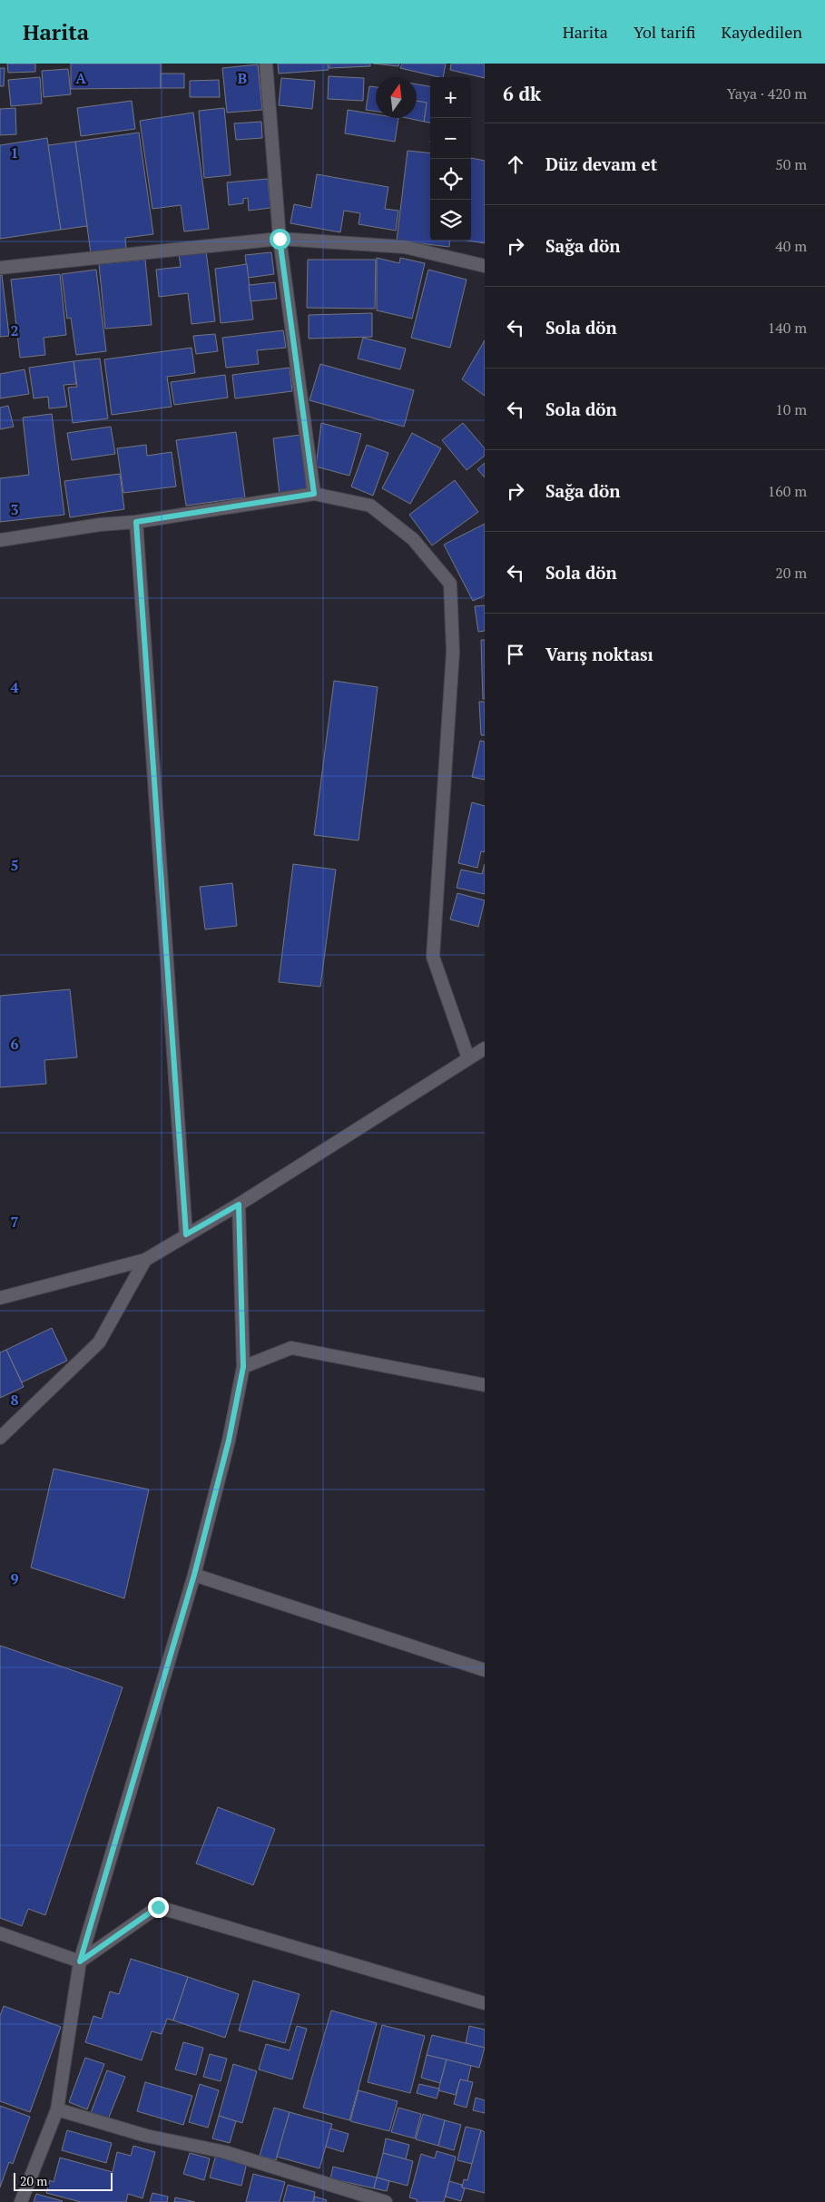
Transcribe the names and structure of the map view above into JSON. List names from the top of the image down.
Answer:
{
  "scale_bar": "20 m",
  "north": "top",
  "page": {
    "header": "Harita",
    "nav": ["Harita", "Yol tarifi", "Kaydedilen"],
    "heading": ["6 dk", "Yaya · 420 m"],
    "map_buttons": ["+", "−"],
    "list": [
      ["Düz devam et", "50 m"],
      ["Sağa dön", "40 m"],
      ["Sola dön", "140 m"],
      ["Sola dön", "10 m"],
      ["Sağa dön", "160 m"],
      ["Sola dön", "20 m"],
      "Varış noktası"
    ],
    "scale": "20 m"
  },
  "grid": {
    "columns": ["A", "B"],
    "rows": [
      "1",
      "2",
      "3",
      "4",
      "5",
      "6",
      "7",
      "8",
      "9"
    ]
  }
}
